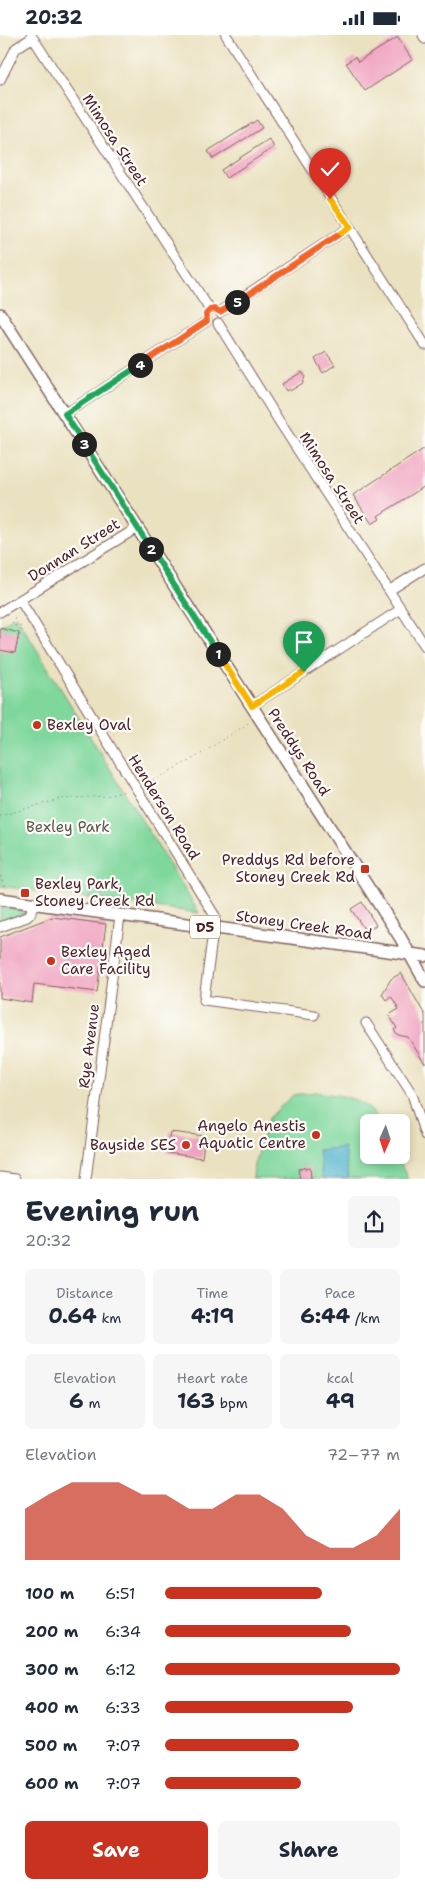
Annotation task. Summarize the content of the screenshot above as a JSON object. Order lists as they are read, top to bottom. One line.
{"streets":{"main road":["Preddys Road","Stoney Creek Road","D5"],"street":["Mimosa Street","Donnan Street","Henderson Road","Rye Avenue"]},"crossings":[["Donnan Street","Preddys Road"],["Donnan Street","Henderson Road"],["Preddys Road","Stoney Creek Road"],["Henderson Road","Stoney Creek Road"],["Stoney Creek Road","Rye Avenue"]],"parks":["Bexley Park"],"places":{"other":["Bexley Oval","Bexley Aged Care Facility","Angelo Anestis Aquatic Centre","Bayside SES"],"transit":["Preddys Rd before Stoney Creek Rd","Bexley Park, Stoney Creek Rd"]},"north":"bottom","page":{"status":"20:32","pins":["5","4","3","2","1"],"heading":["Evening run","20:32"],"stats":[["Distance","0.64 km"],["Time","4:19"],["Pace","6:44 /km"],["Elevation","6 m"],["Heart rate","163 bpm"],["kcal","49"]],"chart":["Elevation","72–77 m"],"list":[{"name":"100 m","note":"6:51"},{"name":"200 m","note":"6:34"},{"name":"300 m","note":"6:12"},{"name":"400 m","note":"6:33"},{"name":"500 m","note":"7:07"},{"name":"600 m","note":"7:07"}],"buttons":["Save","Share"]}}
